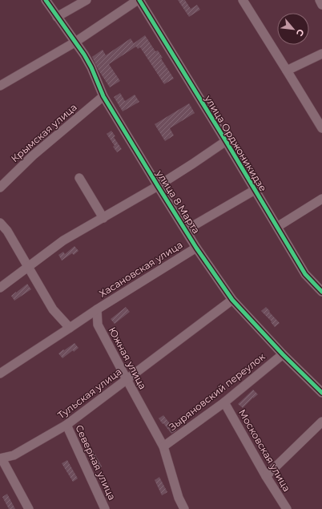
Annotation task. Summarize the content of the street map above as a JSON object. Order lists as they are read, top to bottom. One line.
{"streets":{"street":["Крымская улица","улица Орджоникидзе","улица 8 Марта","Хасановская улица","Южная улица","Зыряновский переулок","Тульская улица","Московская улица","Северная улица"]},"crossings":[["Крымская улица","улица 8 Марта"],["улица Орджоникидзе","улица 8 Марта"],["улица 8 Марта","Хасановская улица"],["улица 8 Марта","Зыряновский переулок"],["улица 8 Марта","Тульская улица"],["Хасановская улица","Южная улица"],["Южная улица","Зыряновский переулок"],["Южная улица","Тульская улица"],["Зыряновский переулок","Московская улица"],["Тульская улица","Северная улица"]],"north":"bottom right"}
